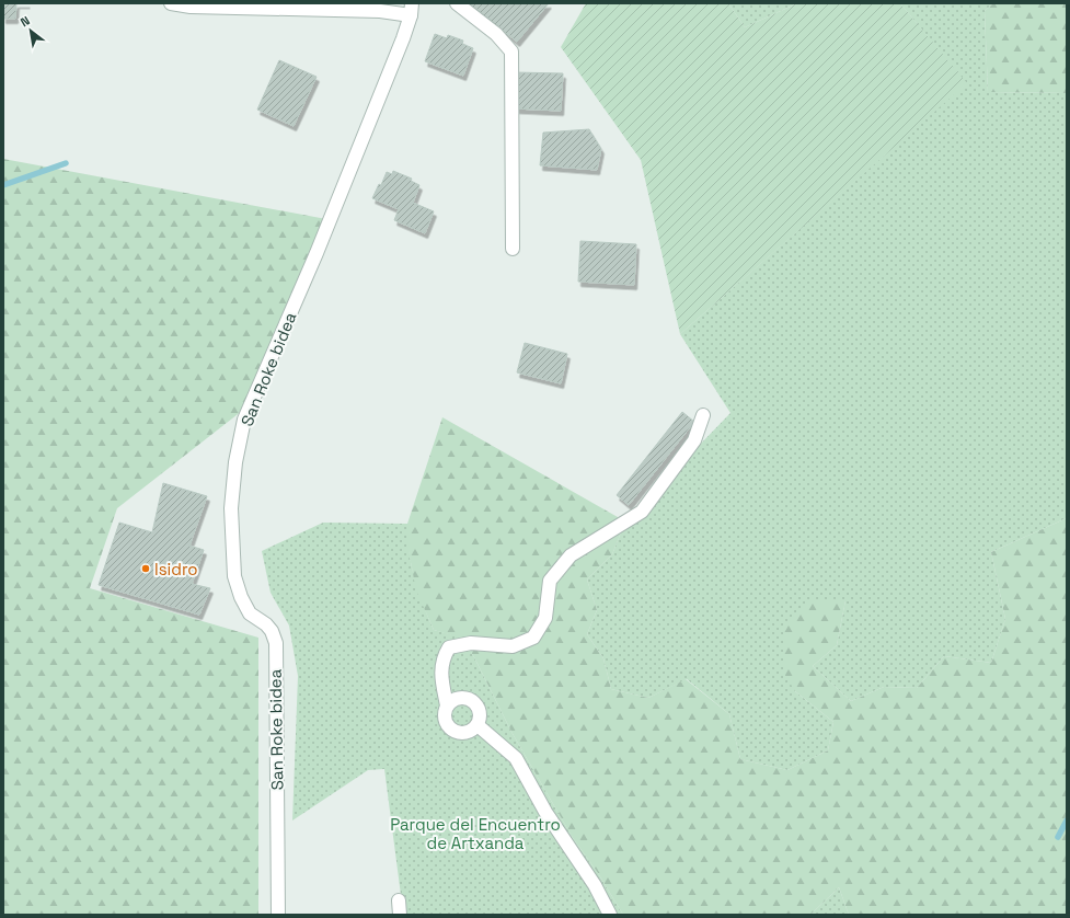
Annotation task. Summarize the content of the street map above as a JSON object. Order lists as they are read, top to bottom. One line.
{"streets":{"street":["San Roke bidea"]},"parks":["Parque del Encuentro de Artxanda"],"places":["Isidro"],"north":"top left"}
